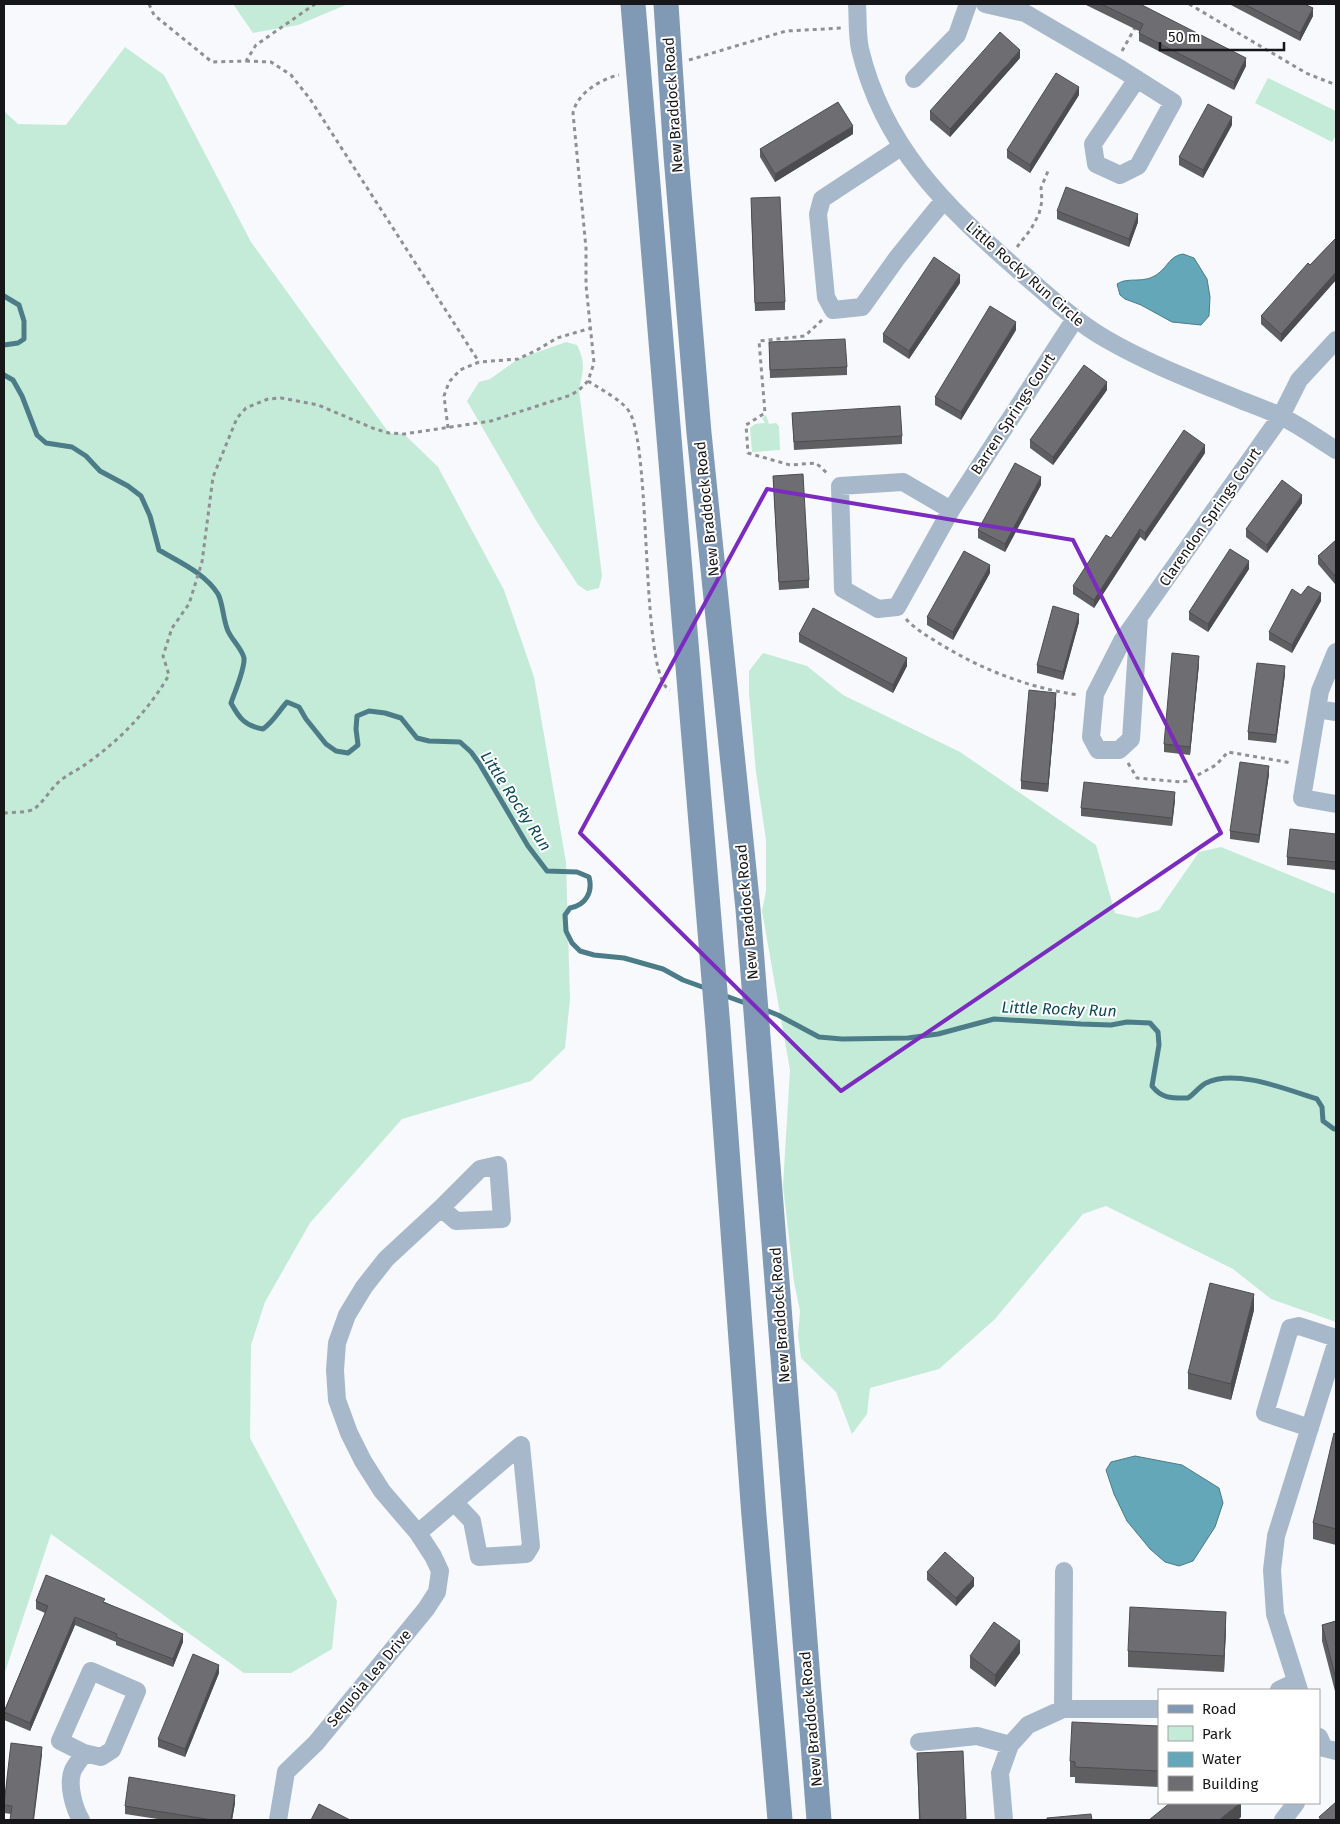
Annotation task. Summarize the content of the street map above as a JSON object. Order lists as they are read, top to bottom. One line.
{"streets":{"main road":["New Braddock Road"],"street":["Little Rocky Run Circle","Barren Springs Court","Clarendon Springs Court","Sequoia Lea Drive"]},"crossings":[["Little Rocky Run Circle","Barren Springs Court"],["Little Rocky Run Circle","Clarendon Springs Court"]],"water":["Little Rocky Run"],"legend":["Road","Park","Water","Building"],"scale_bar":"50 m"}
